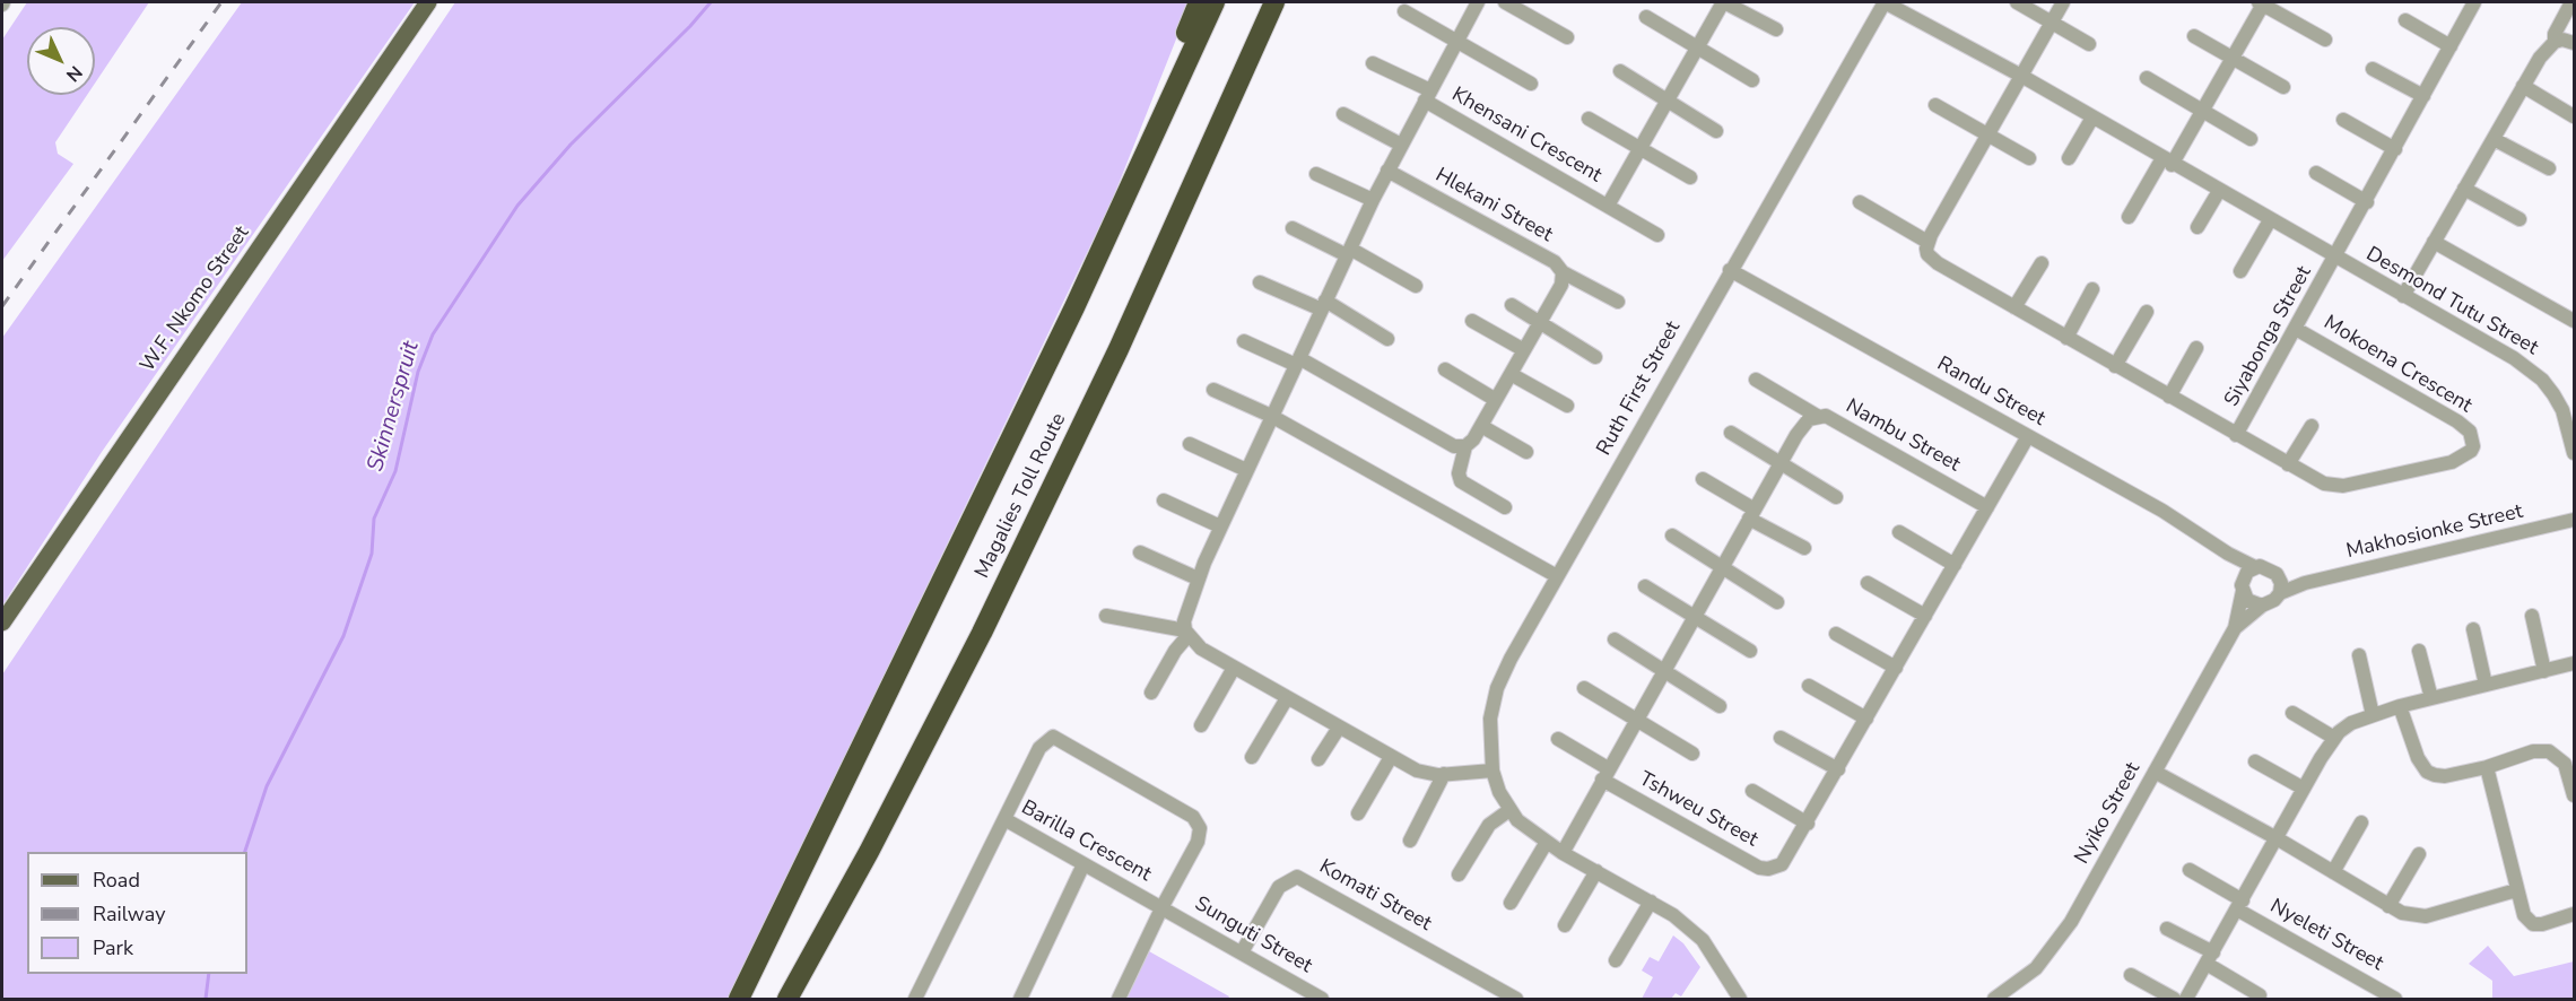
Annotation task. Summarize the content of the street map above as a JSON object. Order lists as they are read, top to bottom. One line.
{"streets":{"highway":["Magalies Toll Route"],"main road":["W.F. Nkomo Street"],"street":["Khensani Crescent","Hlekani Street","Desmond Tutu Street","Siyabonga Street","Mokoena Crescent","Ruth First Street","Randu Street","Nambu Street","Makhosionke Street","Tshweu Street","Nyiko Street","Barilla Crescent","Komati Street","Sunguti Street","Nyeleti Street"]},"crossings":[["Desmond Tutu Street","Siyabonga Street"],["Desmond Tutu Street","Ruth First Street"],["Siyabonga Street","Mokoena Crescent"],["Ruth First Street","Randu Street"],["Ruth First Street","Nambu Street"],["Randu Street","Makhosionke Street"],["Randu Street","Nyiko Street"],["Nambu Street","Tshweu Street"],["Makhosionke Street","Nyiko Street"],["Barilla Crescent","Sunguti Street"],["Komati Street","Sunguti Street"]],"water":["Skinnerspruit"],"legend":["Road","Railway","Park"],"north":"bottom right"}
